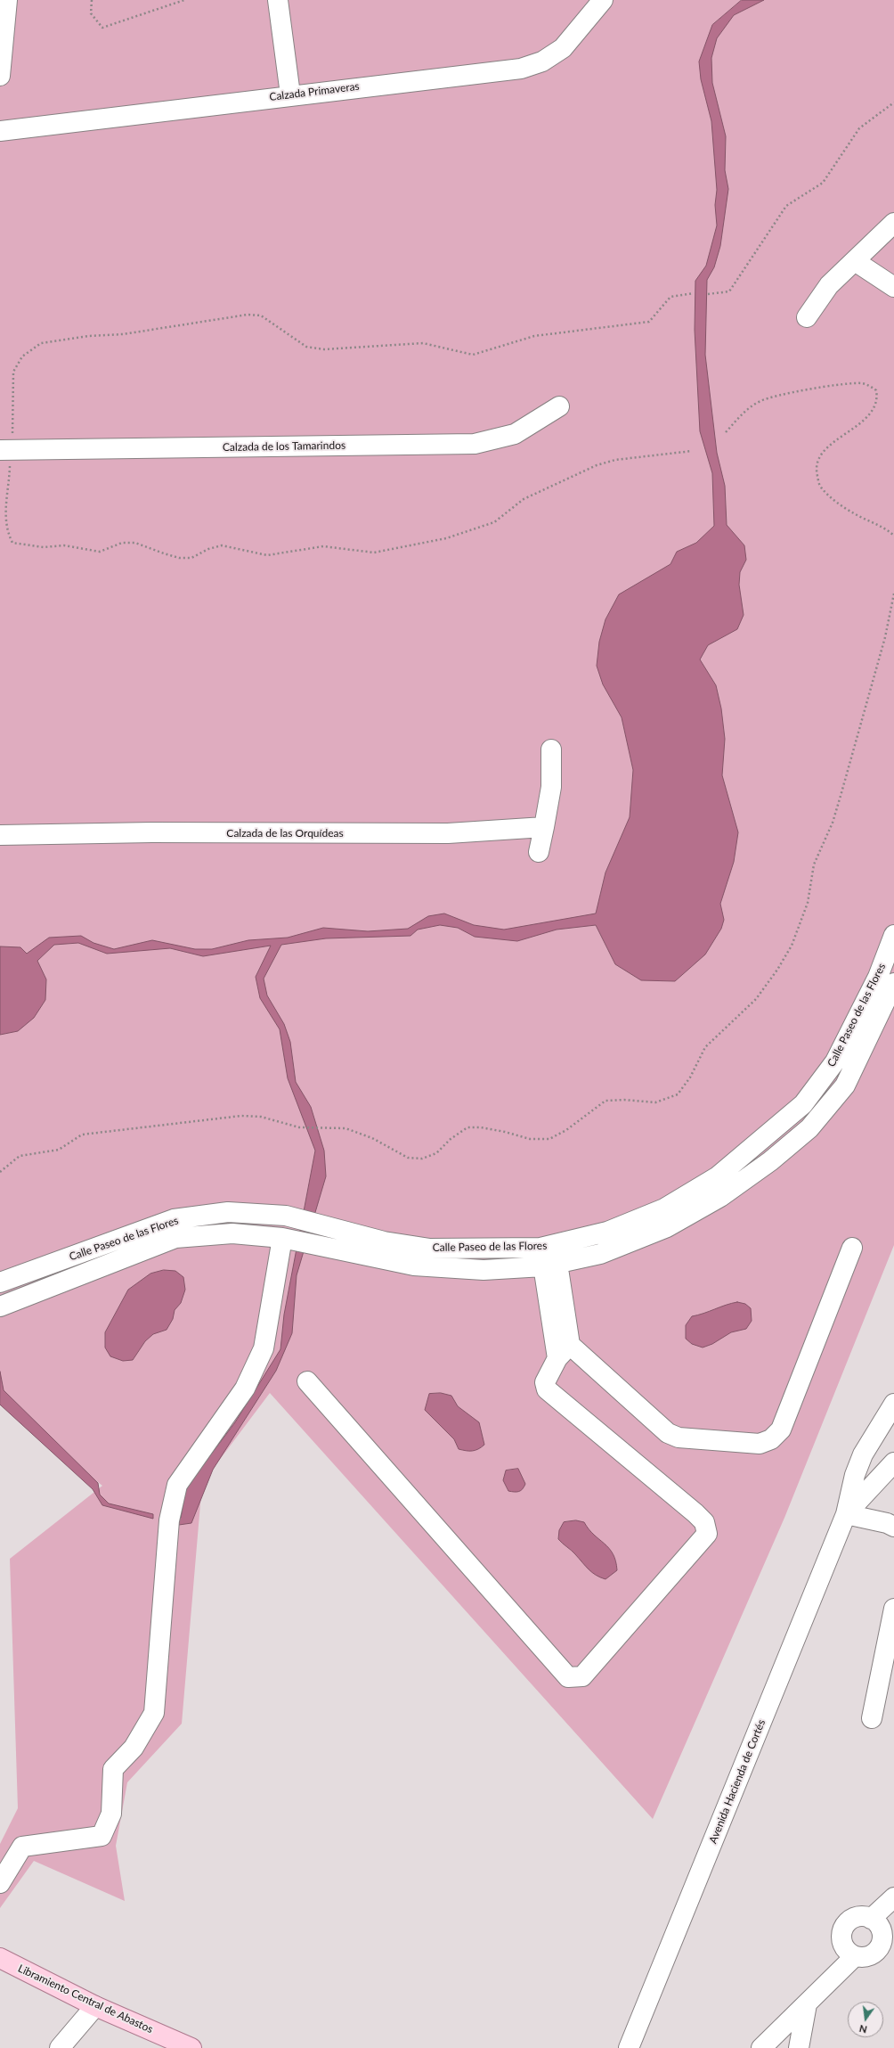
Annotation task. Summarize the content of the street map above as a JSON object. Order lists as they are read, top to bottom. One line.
{"streets":{"main road":["Libramiento Central de Abastos"],"street":["Calzada Primaveras","Calzada de los Tamarindos","Calzada de las Orquídeas","Calle Paseo de las Flores","Avenida Hacienda de Cortés"]},"north":"bottom"}
